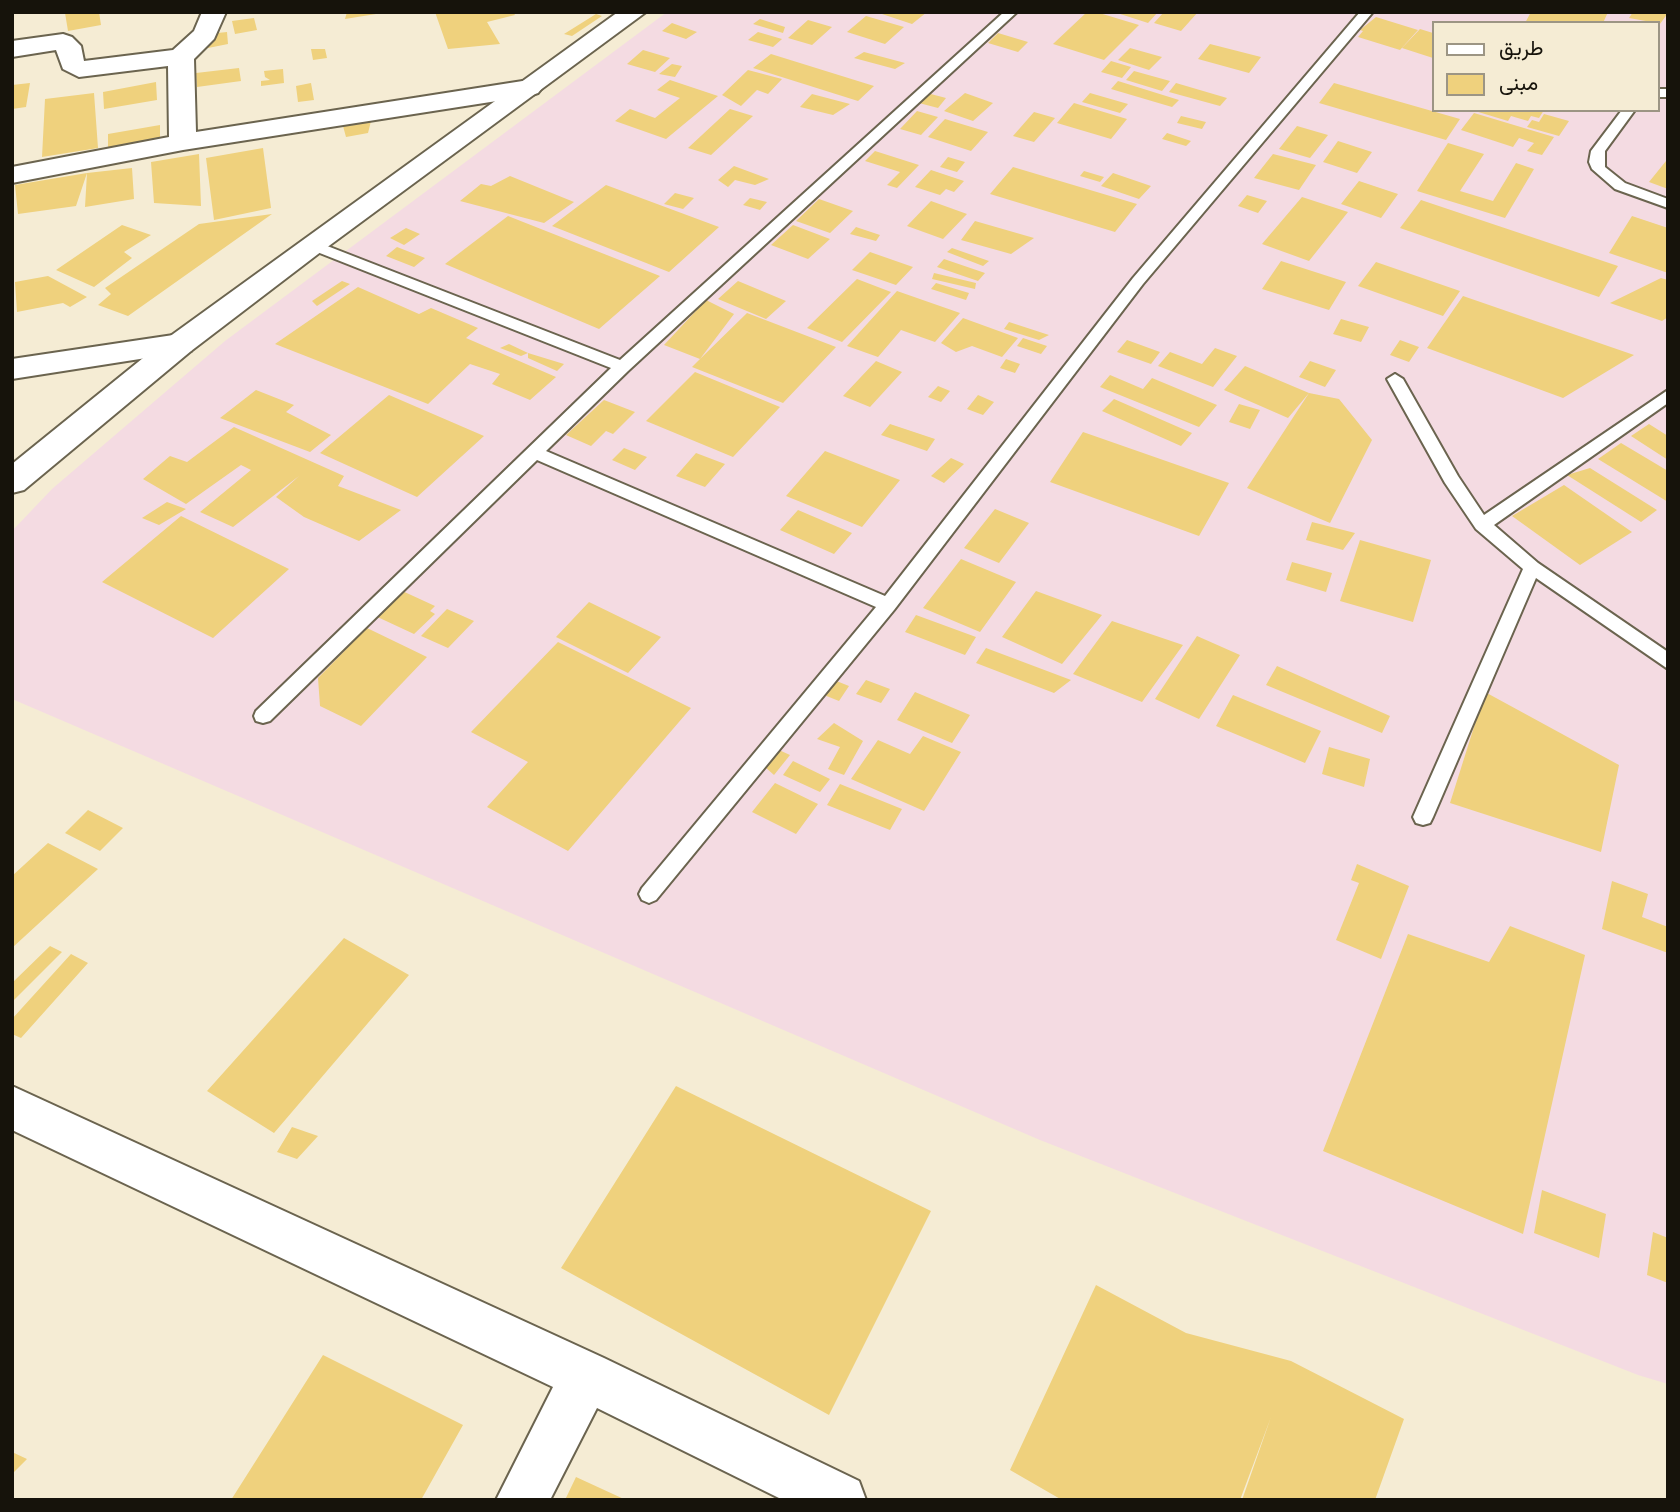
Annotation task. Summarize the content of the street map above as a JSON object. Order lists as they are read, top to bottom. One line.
{"legend":["طريق","مبنى"]}
